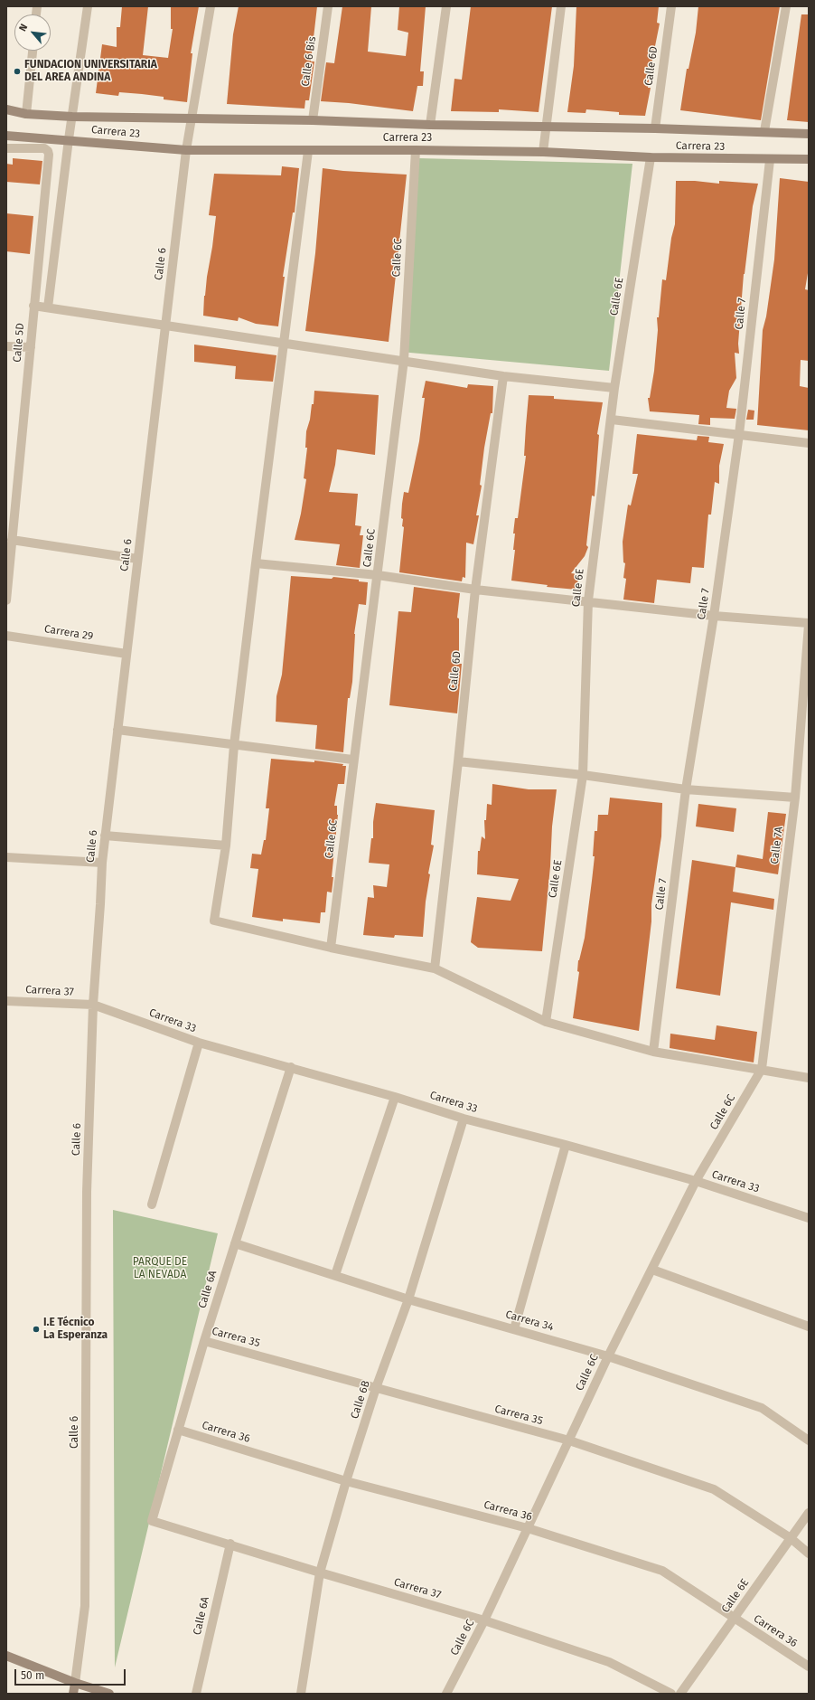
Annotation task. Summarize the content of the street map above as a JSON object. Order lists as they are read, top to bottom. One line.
{"streets":{"main road":["Carrera 23","Calle 6"],"street":["Calle 6 Bis","Calle 6D","Calle 6C","Calle 6E","Calle 7","Calle 5D","Carrera 29","Calle 7A","Carrera 37","Carrera 33","Calle 6A","Carrera 34","Carrera 35","Calle 6B","Carrera 36"]},"crossings":[["Calle 6 Bis","Carrera 23"],["Calle 6D","Carrera 23"],["Carrera 23","Calle 6C"],["Carrera 23","Calle 6"],["Carrera 23","Calle 6E"],["Carrera 23","Calle 7"],["Calle 6C","Calle 7A"],["Calle 6C","Carrera 37"],["Calle 6C","Carrera 33"],["Calle 6C","Carrera 34"],["Calle 6C","Carrera 35"],["Calle 6C","Carrera 36"],["Calle 6","Carrera 29"],["Calle 6","Carrera 37"],["Calle 6","Carrera 33"],["Calle 6E","Carrera 35"],["Calle 6E","Carrera 36"],["Carrera 37","Carrera 33"],["Carrera 37","Calle 6A"],["Carrera 37","Calle 6B"],["Carrera 33","Calle 6A"],["Carrera 33","Calle 6B"],["Calle 6A","Carrera 34"],["Calle 6A","Carrera 35"],["Calle 6A","Carrera 36"],["Carrera 34","Calle 6B"],["Carrera 35","Calle 6B"],["Calle 6B","Carrera 36"]],"parks":["PARQUE DE LA NEVADA"],"places":["FUNDACION UNIVERSITARIA DEL AREA ANDINA","I.E Técnico La Esperanza"],"scale_bar":"50 m","north":"top left"}
